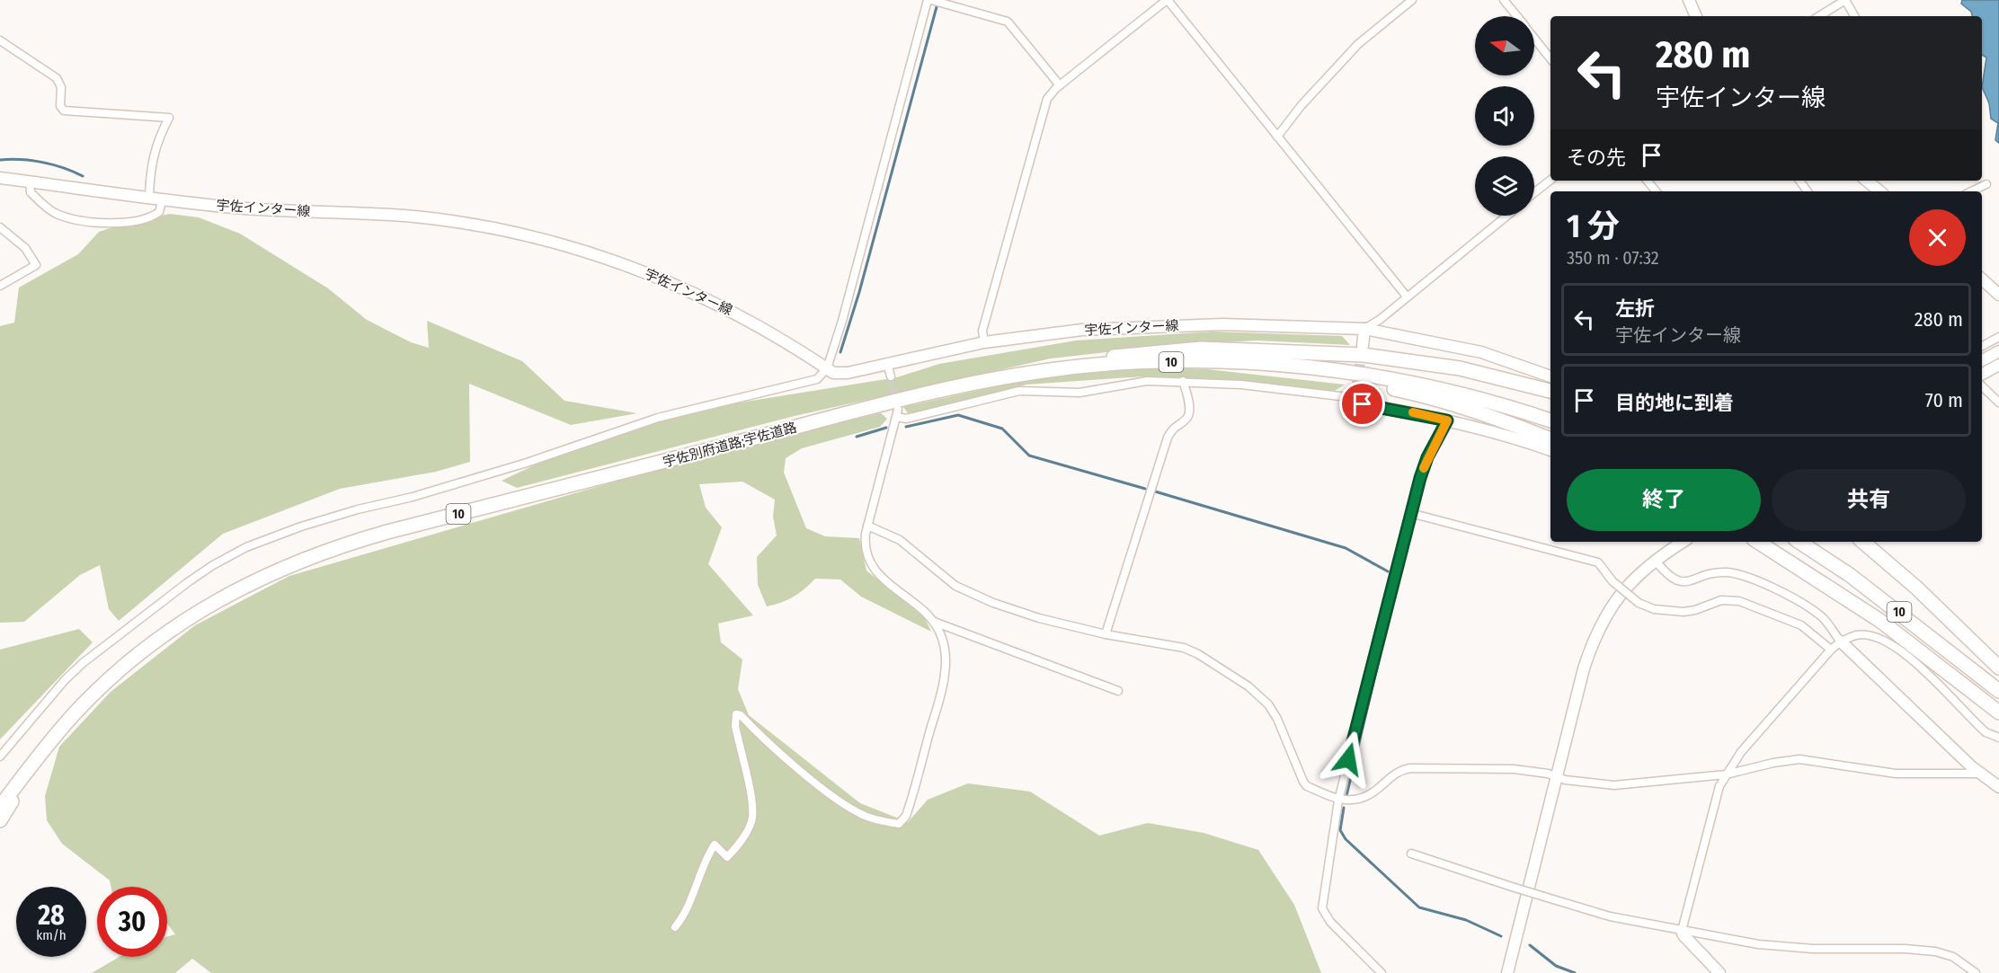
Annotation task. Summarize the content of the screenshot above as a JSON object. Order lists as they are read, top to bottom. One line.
{"streets":{"highway":["10","宇佐別府道路;宇佐道路"],"main road":["宇佐インター線"]},"north":"left","page":{"turn":["280 m","宇佐インター線"],"then":"その先","heading":["1 分","350 m · 07:32"],"list":[{"name":"左折","note":"宇佐インター線","value":"280 m"},{"name":"目的地に到着","value":"70 m"}],"buttons":["終了","共有"],"speed":"28 km/h","limit":"30"}}
